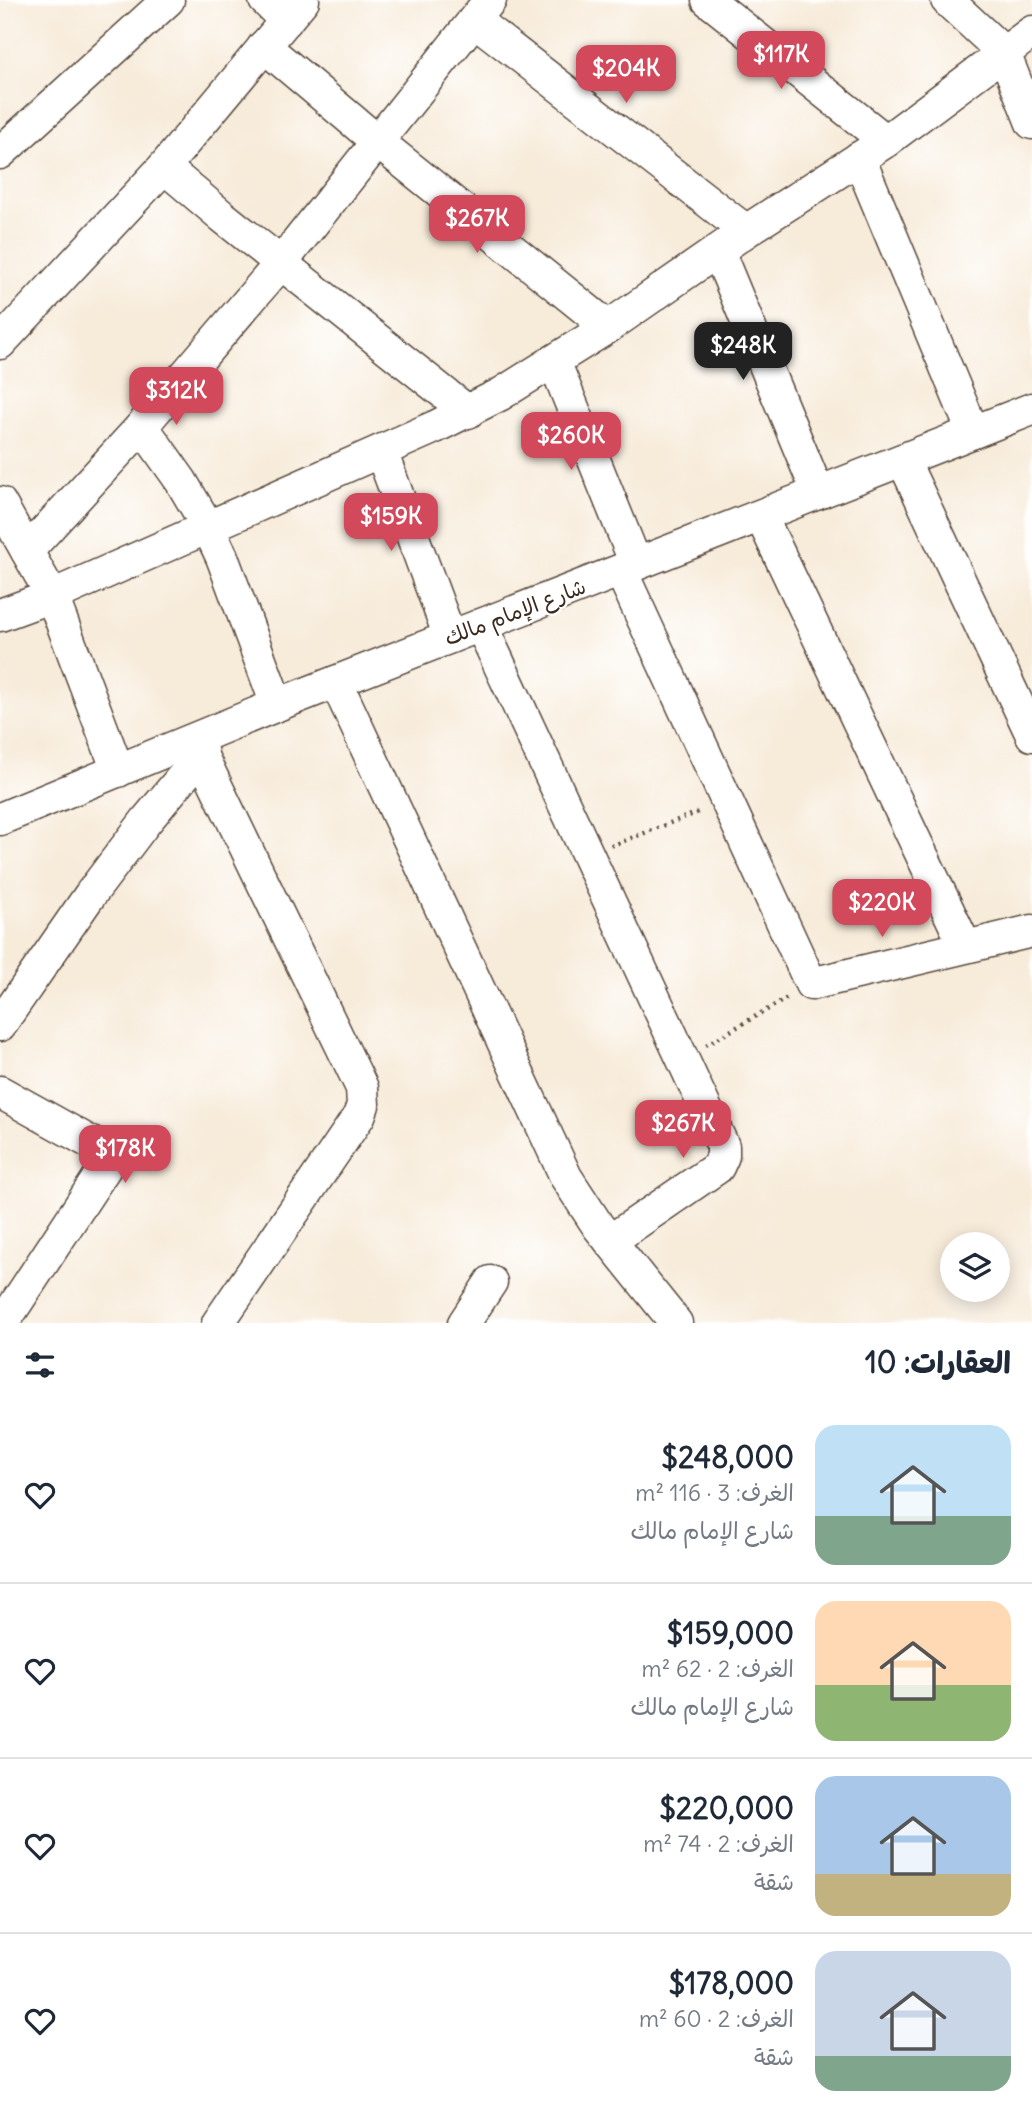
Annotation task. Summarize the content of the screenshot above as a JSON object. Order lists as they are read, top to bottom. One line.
{"streets":{"street":["شارع الإمام مالك"]},"page":{"price":["$117K","$204K","$267K","$248K","$312K","$260K","$159K","$220K","$267K","$178K"],"heading":"العقارات: 10","list":[{"name":"$248,000","note":"الغرف: 3 · 116 m² · شارع الإمام مالك"},{"name":"$159,000","note":"الغرف: 2 · 62 m² · شارع الإمام مالك"},{"name":"$220,000","note":"الغرف: 2 · 74 m² · شقة"},{"name":"$178,000","note":"الغرف: 2 · 60 m² · شقة"}]}}
